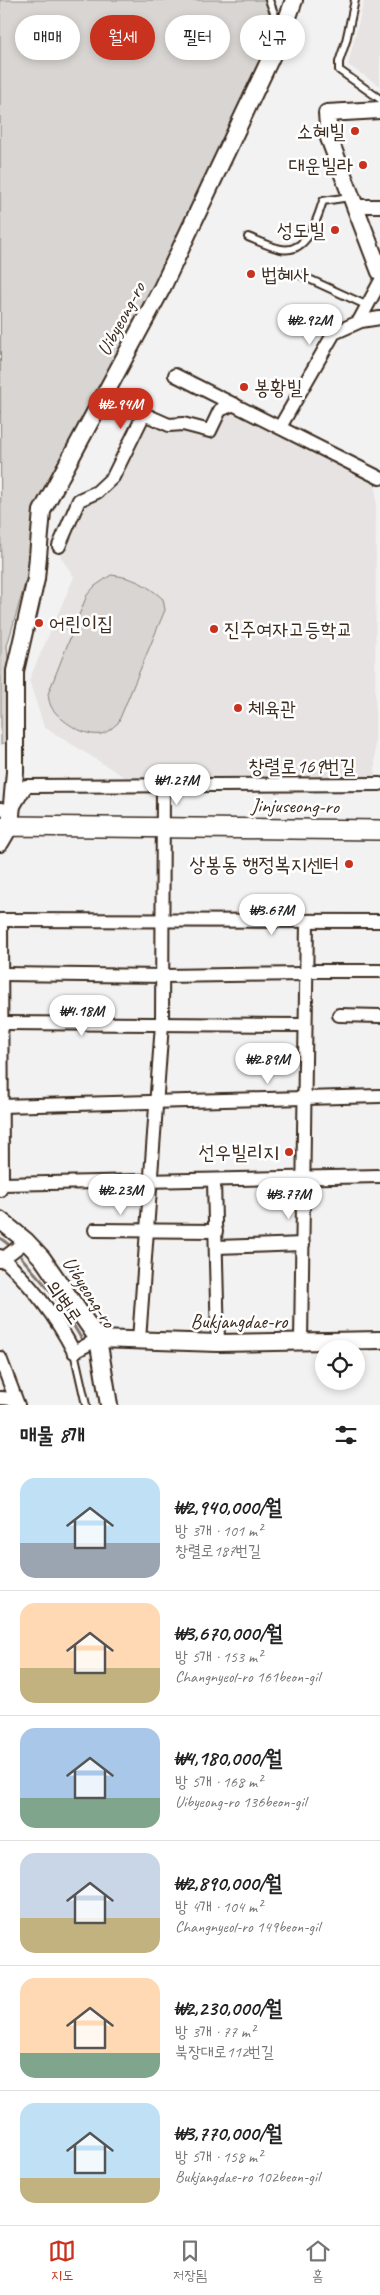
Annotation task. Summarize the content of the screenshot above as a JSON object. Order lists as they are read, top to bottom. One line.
{"streets":{"main road":["Jinjuseong-ro"],"street":["Uibyeong-ro","창렬로169번길","의병로","Bukjangdae-ro"]},"crossings":[["Uibyeong-ro","창렬로169번길"],["Uibyeong-ro","Jinjuseong-ro"],["Uibyeong-ro","의병로"],["Uibyeong-ro","Bukjangdae-ro"],["창렬로169번길","Jinjuseong-ro"],["의병로","Bukjangdae-ro"]],"places":["소혜빌","대운빌라","성도빌","법혜사","봉황빌","어린이집","진주여자고등학교","체육관","상봉동 행정복지센터","선우빌리지"],"page":{"chip":["매매","월세","필터","신규"],"price":["₩2.92M","₩2.94M","₩1.27M","₩3.67M","₩4.18M","₩2.89M","₩2.23M","₩3.77M"],"heading":"매물 8개","list":[{"name":"₩2,940,000/월","note":"방 3개 · 101 m² · 창렬로187번길"},{"name":"₩3,670,000/월","note":"방 5개 · 153 m² · Changnyeol-ro 161beon-gil"},{"name":"₩4,180,000/월","note":"방 5개 · 168 m² · Uibyeong-ro 136beon-gil"},{"name":"₩2,890,000/월","note":"방 4개 · 104 m² · Changnyeol-ro 149beon-gil"},{"name":"₩2,230,000/월","note":"방 3개 · 77 m² · 북장대로112번길"},{"name":"₩3,770,000/월","note":"방 5개 · 158 m² · Bukjangdae-ro 102beon-gil"}],"tabs":["지도","저장됨","홈"]}}
